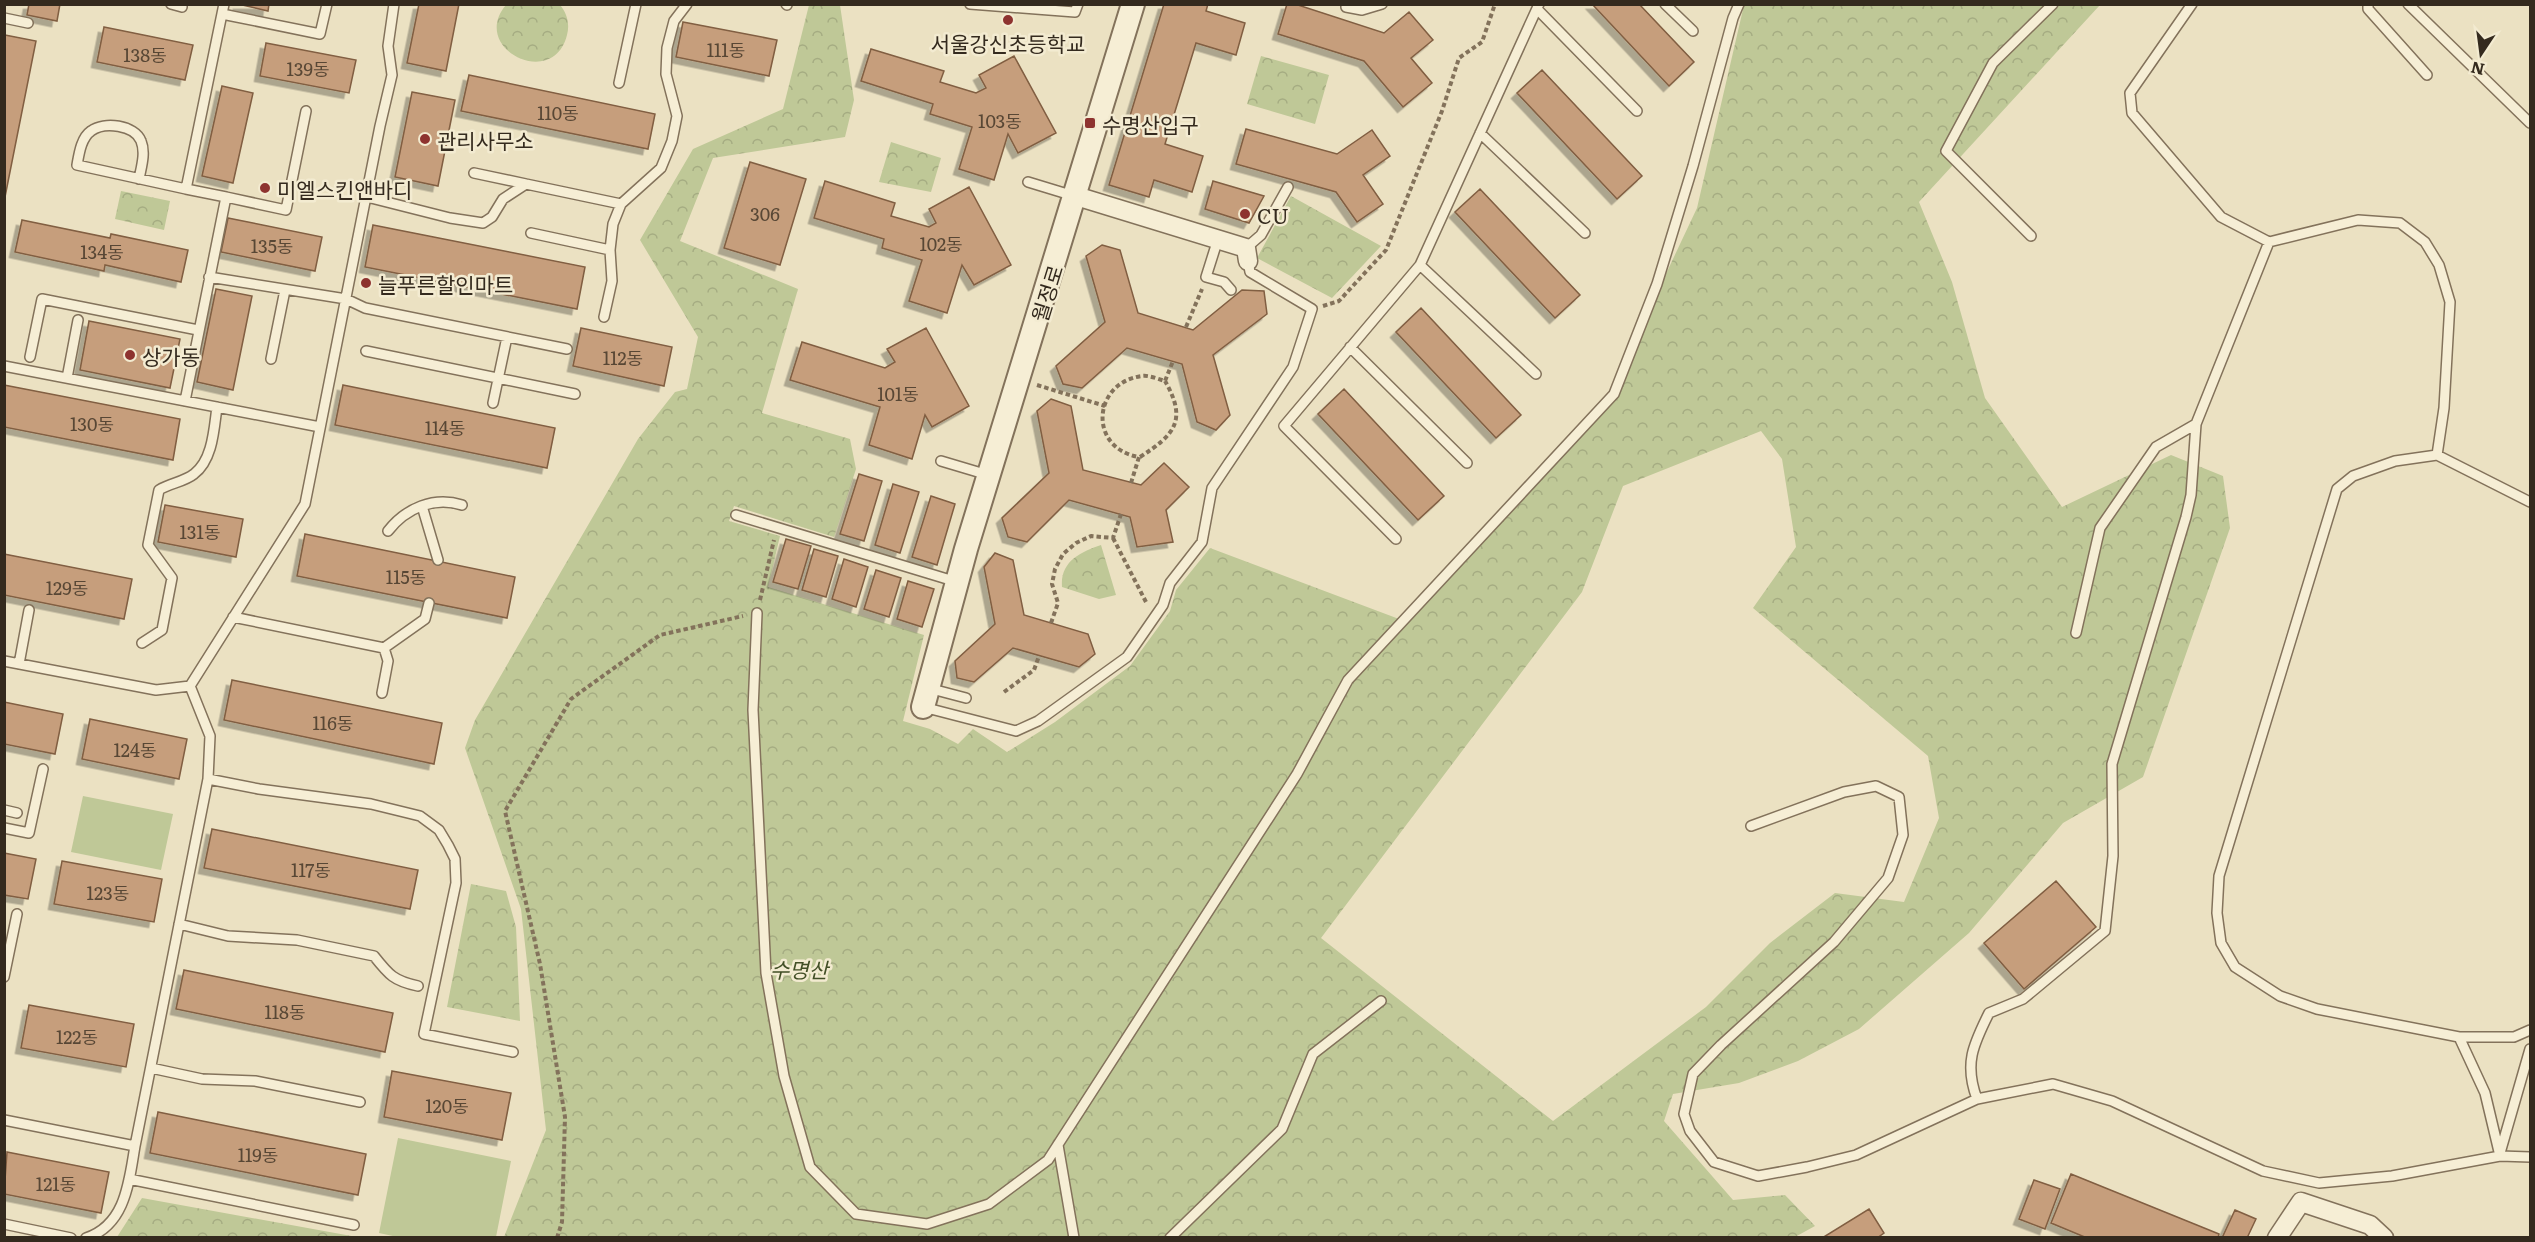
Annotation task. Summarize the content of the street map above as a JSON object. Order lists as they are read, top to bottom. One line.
{"streets":{"street":["월정로"]},"parks":["수명산"],"places":{"other":["서울강신초등학교","관리사무소","미엘스킨앤바디","CU","늘푸른할인마트","상가동"],"transit":["수명산입구"]},"house_numbers":["111동","138동","139동","110동","103동","306","102동","135동","134동","112동","101동","130동","114동","131동","115동","129동","116동","124동","117동","123동","118동","122동","120동","119동","121동"],"north":"bottom"}
